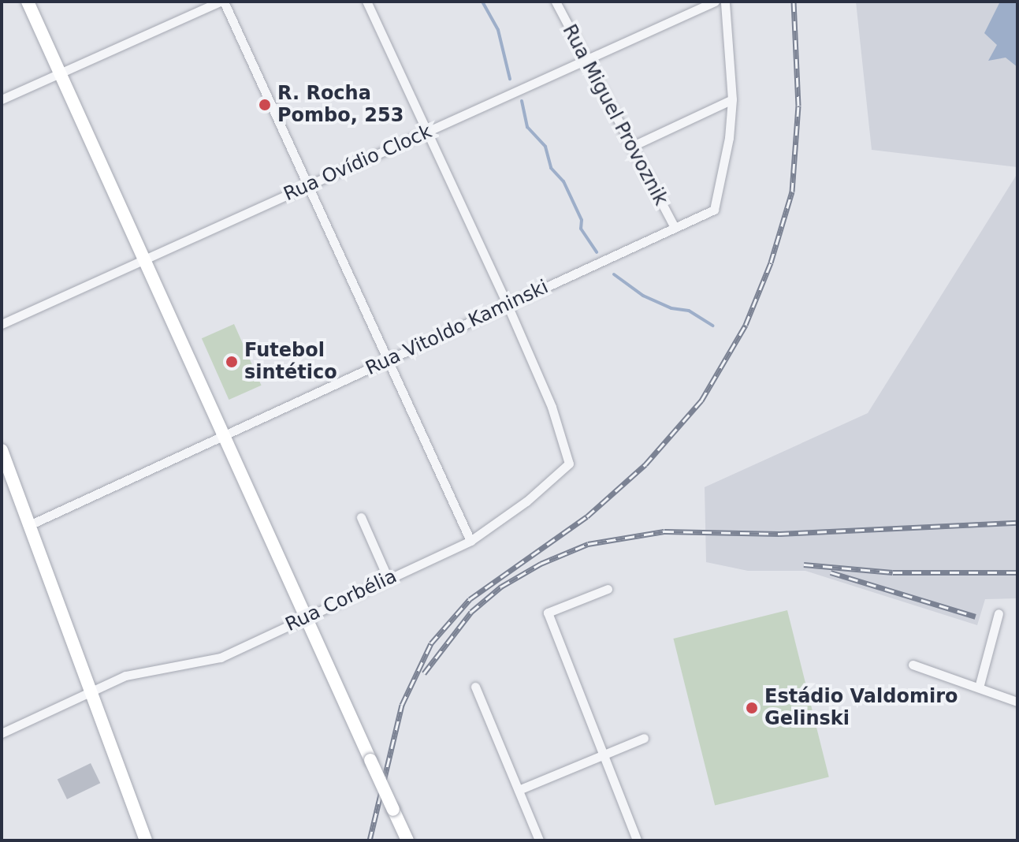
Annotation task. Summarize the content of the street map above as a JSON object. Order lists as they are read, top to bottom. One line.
{"streets":{"street":["Rua Miguel Provoznik","Rua Ovídio Clock","Rua Vitoldo Kaminski","Rua Corbélia"]},"crossings":[["Rua Miguel Provoznik","Rua Ovídio Clock"],["Rua Miguel Provoznik","Rua Vitoldo Kaminski"],["Rua Vitoldo Kaminski","Rua Corbélia"]],"places":["R. Rocha Pombo, 253","Futebol sintético","Estádio Valdomiro Gelinski"]}
